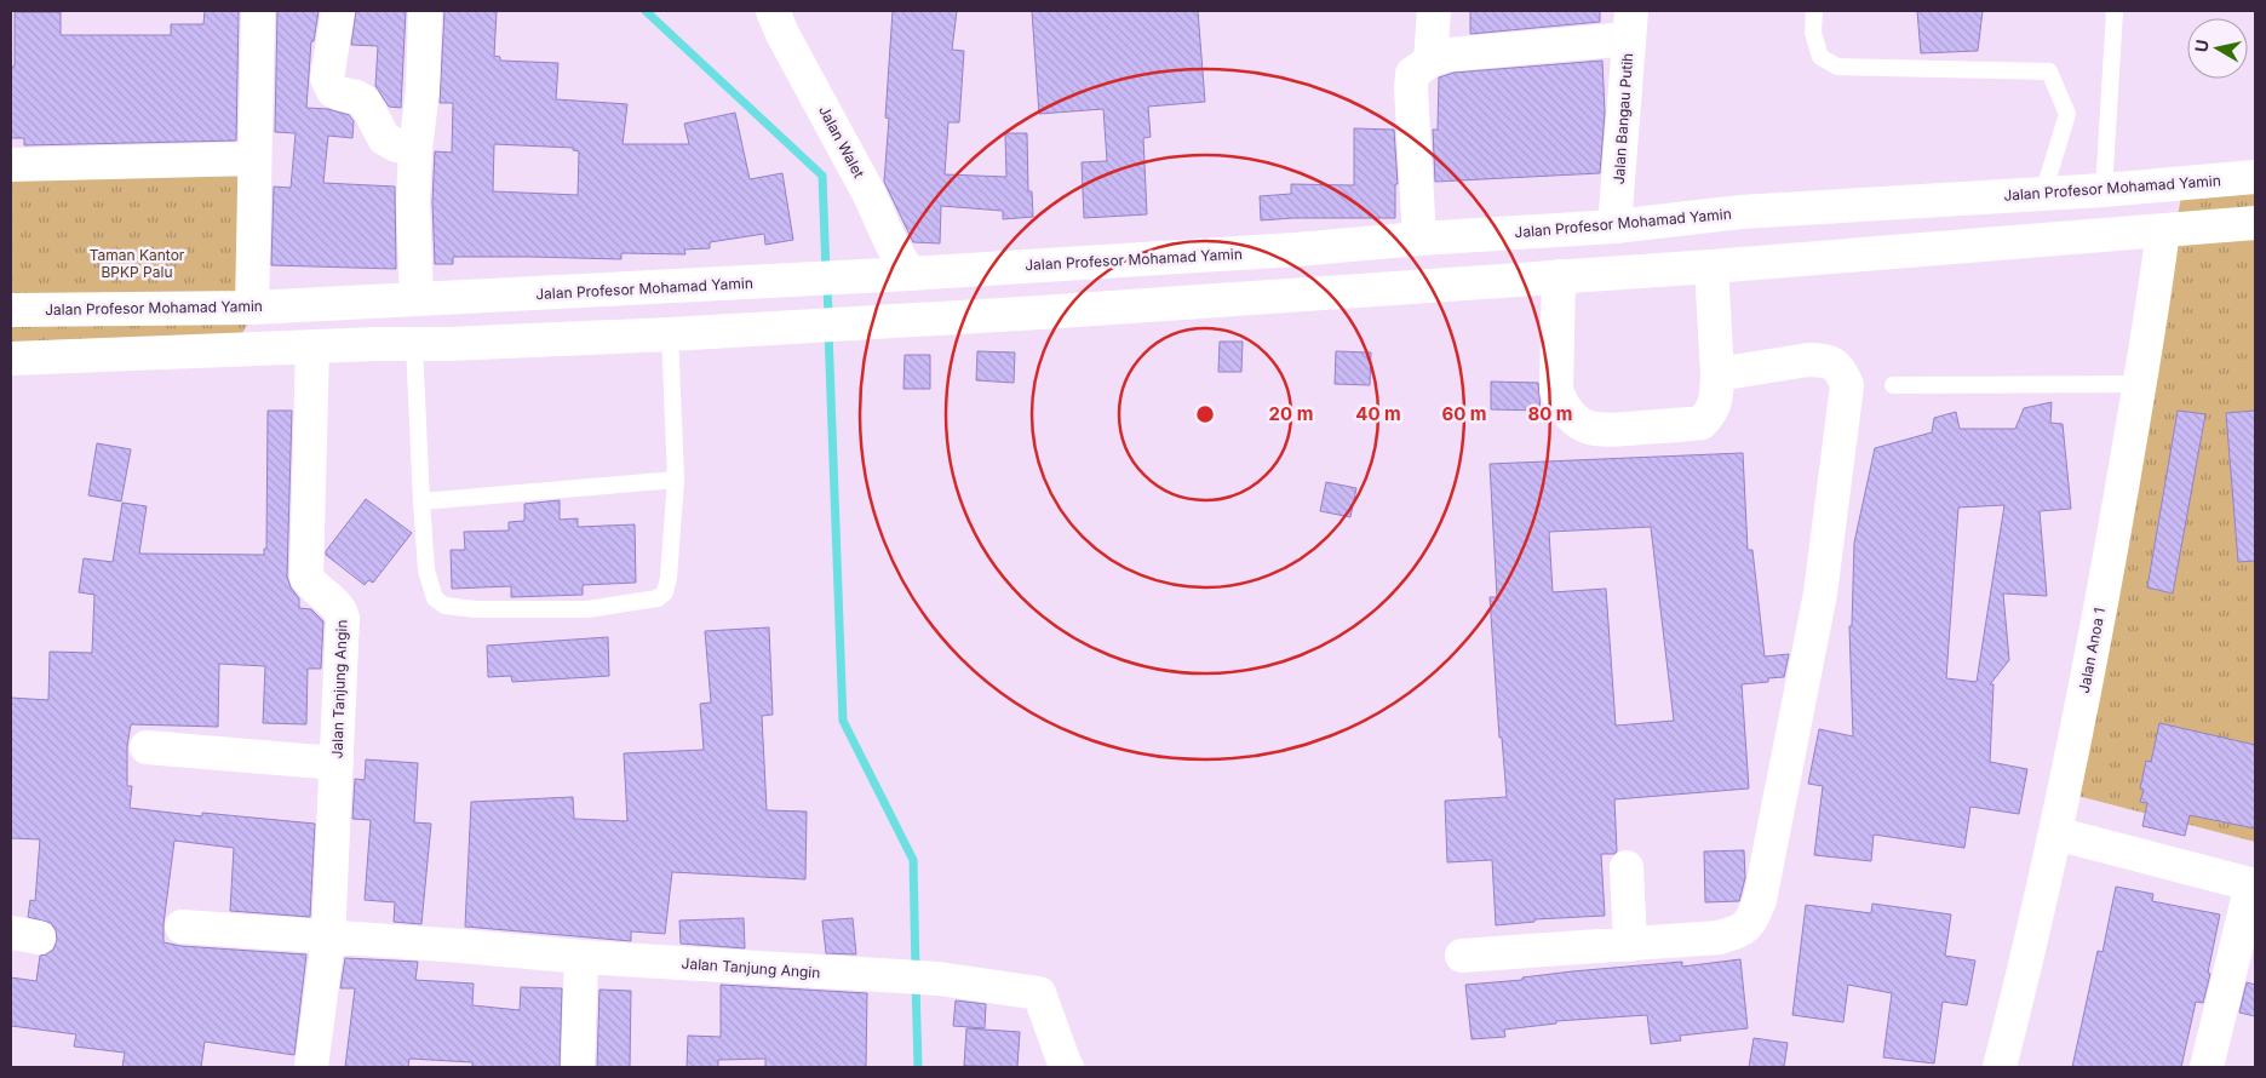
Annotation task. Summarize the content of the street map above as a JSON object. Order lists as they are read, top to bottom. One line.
{"streets":{"street":["Jalan Bangau Putih","Jalan Walet","Jalan Profesor Mohamad Yamin","Jalan Anoa 1","Jalan Tanjung Angin"]},"crossings":[["Jalan Bangau Putih","Jalan Profesor Mohamad Yamin"],["Jalan Walet","Jalan Profesor Mohamad Yamin"]],"parks":["Taman Kantor BPKP Palu"],"north":"left","rings":["20 m","40 m","60 m","80 m"]}
